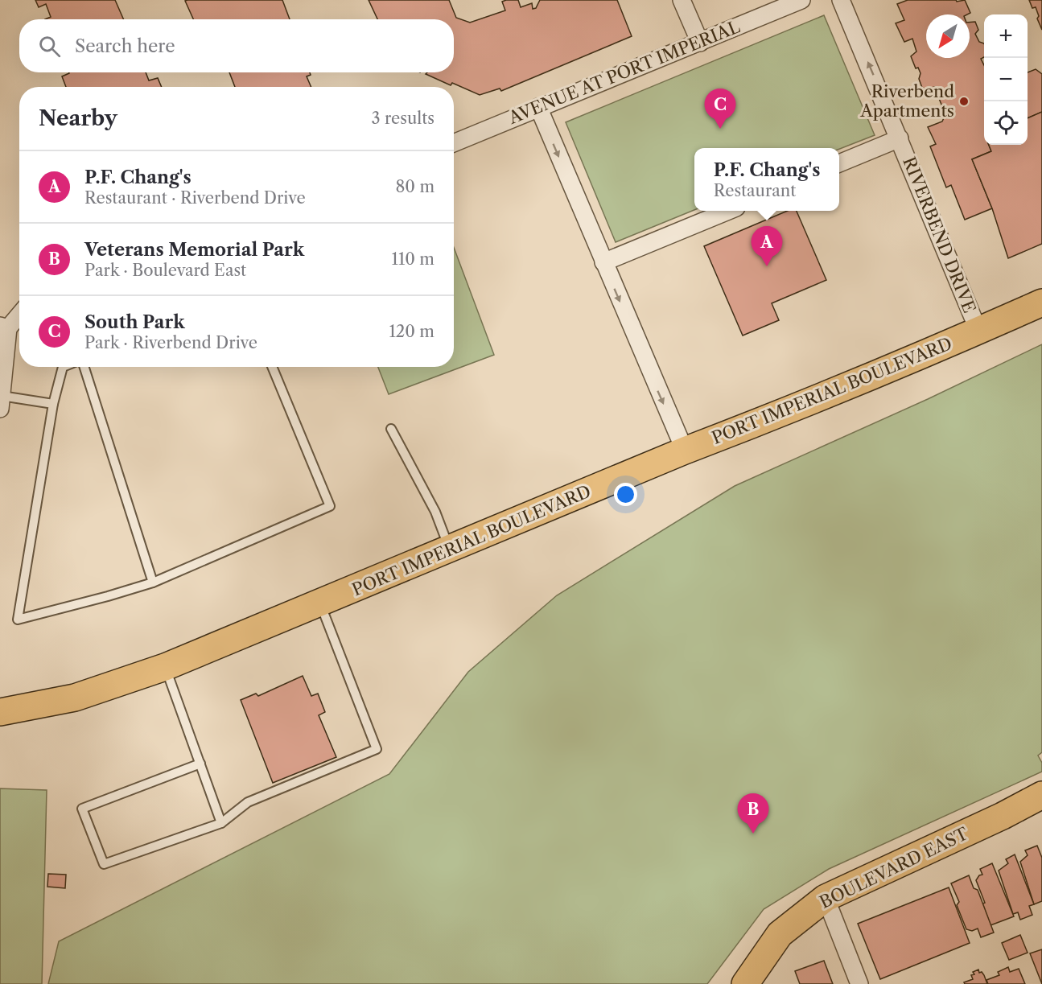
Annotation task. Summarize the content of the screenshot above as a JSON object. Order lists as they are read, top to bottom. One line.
{"streets":{"main road":["PORT IMPERIAL BOULEVARD","BOULEVARD EAST"],"street":["AVENUE AT PORT IMPERIAL","RIVERBEND DRIVE"]},"crossings":[["RIVERBEND DRIVE","PORT IMPERIAL BOULEVARD"]],"one_way":["RIVERBEND DRIVE"],"places":["Riverbend Apartments"],"north":"bottom left","page":{"map_buttons":["+","−"],"search":"Search here","heading":["Nearby","3 results"],"pins":["C","A","B"],"popup":["P.F. Chang's","Restaurant"],"list":[{"mark":"A","name":"P.F. Chang's","note":"Restaurant · Riverbend Drive","value":"80 m"},{"mark":"B","name":"Veterans Memorial Park","note":"Park · Boulevard East","value":"110 m"},{"mark":"C","name":"South Park","note":"Park · Riverbend Drive","value":"120 m"}]}}
